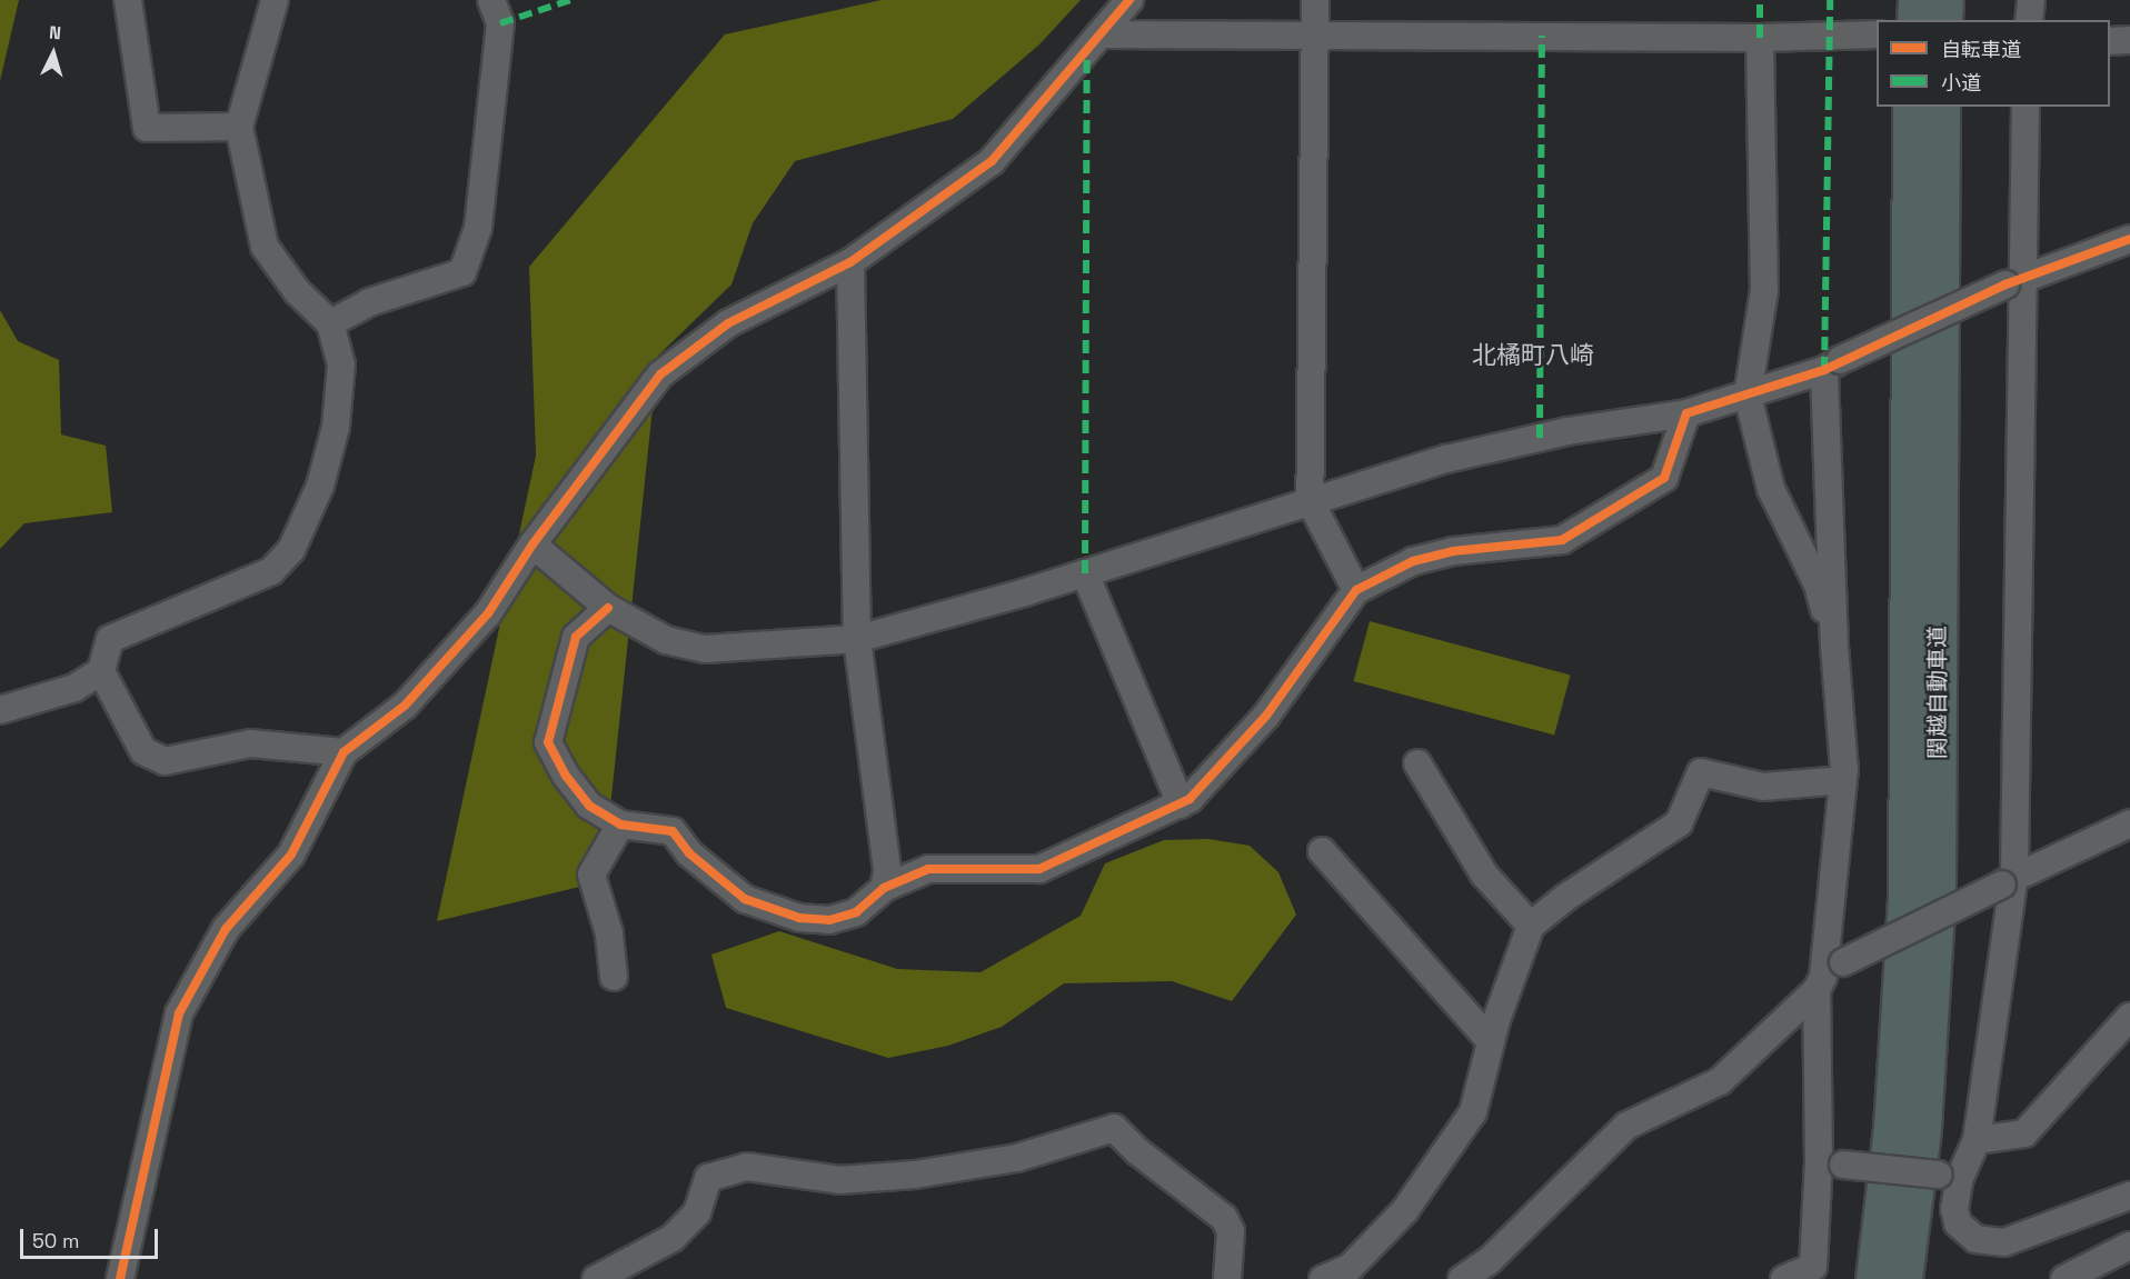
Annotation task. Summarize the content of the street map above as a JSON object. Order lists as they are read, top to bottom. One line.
{"streets":{"highway":["関越自動車道"]},"districts":["北橘町八崎"],"legend":["自転車道","小道"],"scale_bar":"50 m","north":"top"}
